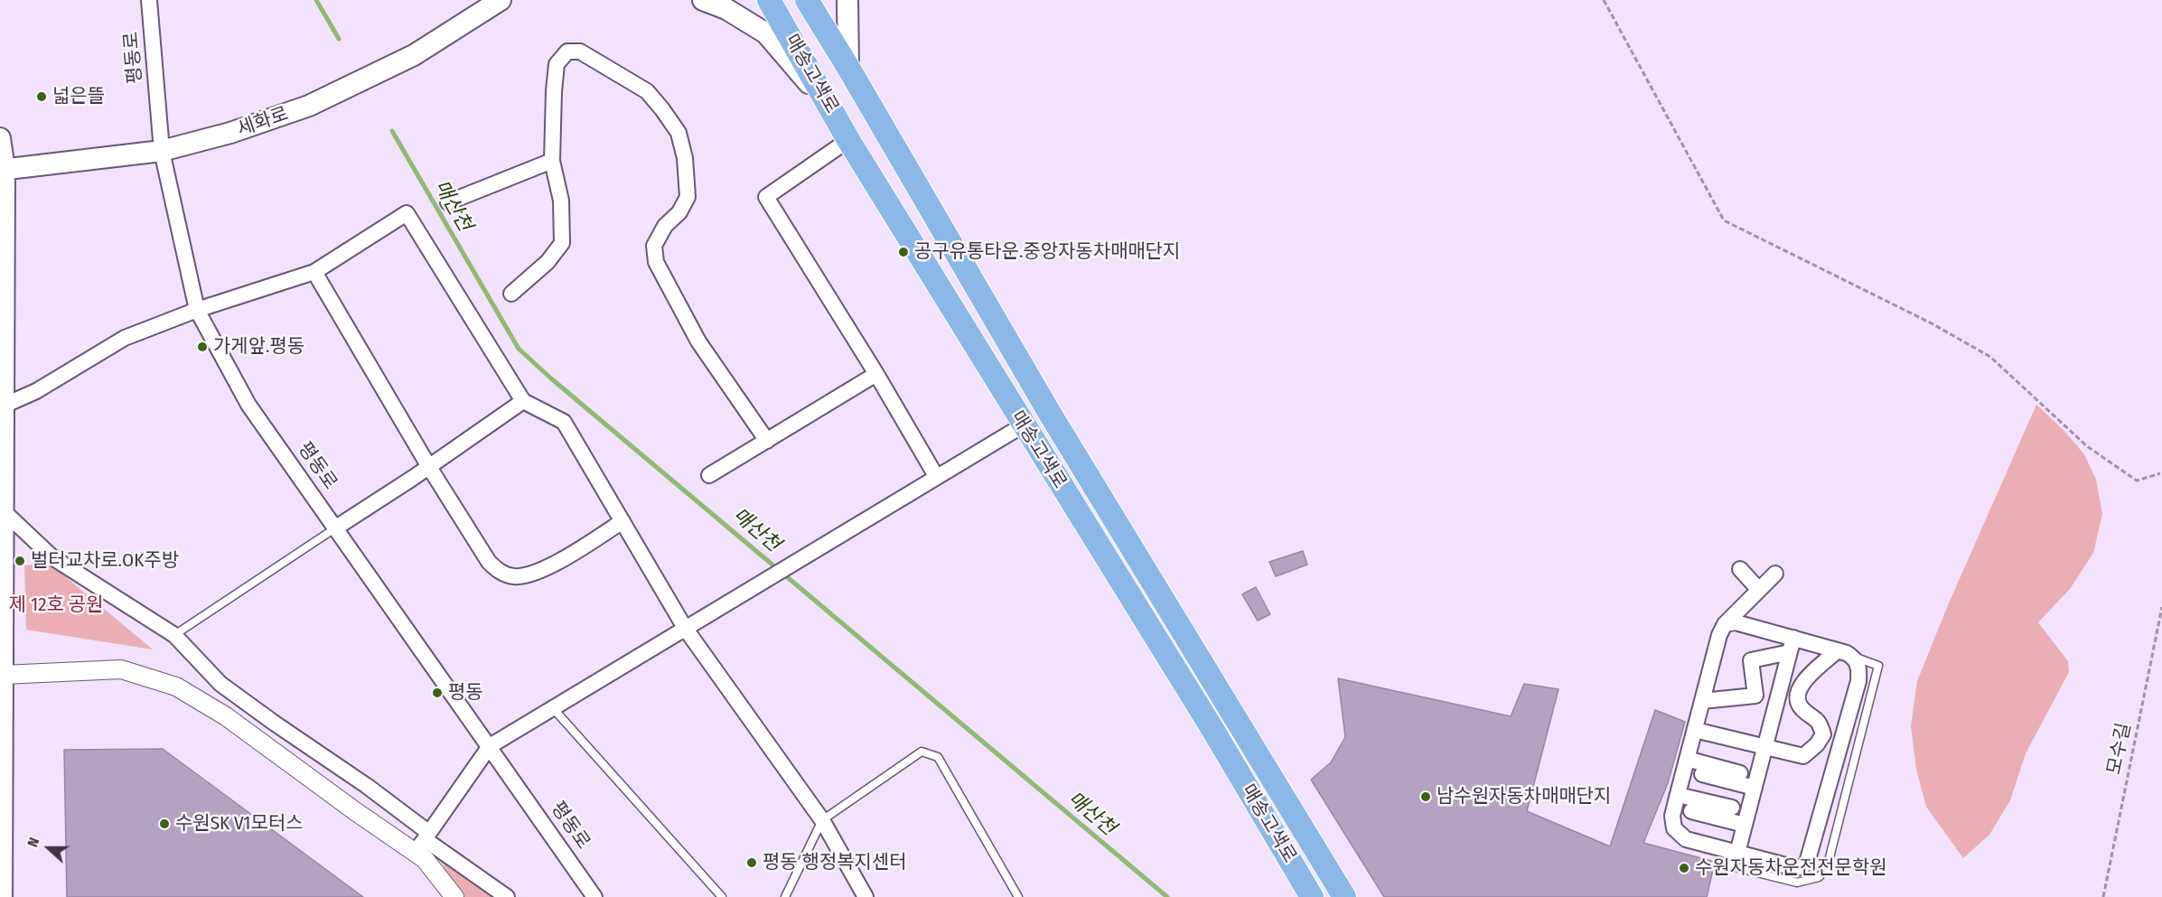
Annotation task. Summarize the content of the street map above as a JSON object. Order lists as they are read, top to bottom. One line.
{"streets":{"main road":["매송고색로","세화로"],"street":["평동로"],"path":["모수길"]},"crossings":[["평동로","세화로"]],"water":["매산천"],"parks":["제 12호 공원"],"places":["넓은뜰","공구유통타운.중앙자동차매매단지","가게앞.평동","벌터교차로.OK주방","평동","남수원자동차매매단지","수원SK V1모터스","평동 행정복지센터","수원자동차운전전문학원"],"north":"left"}
